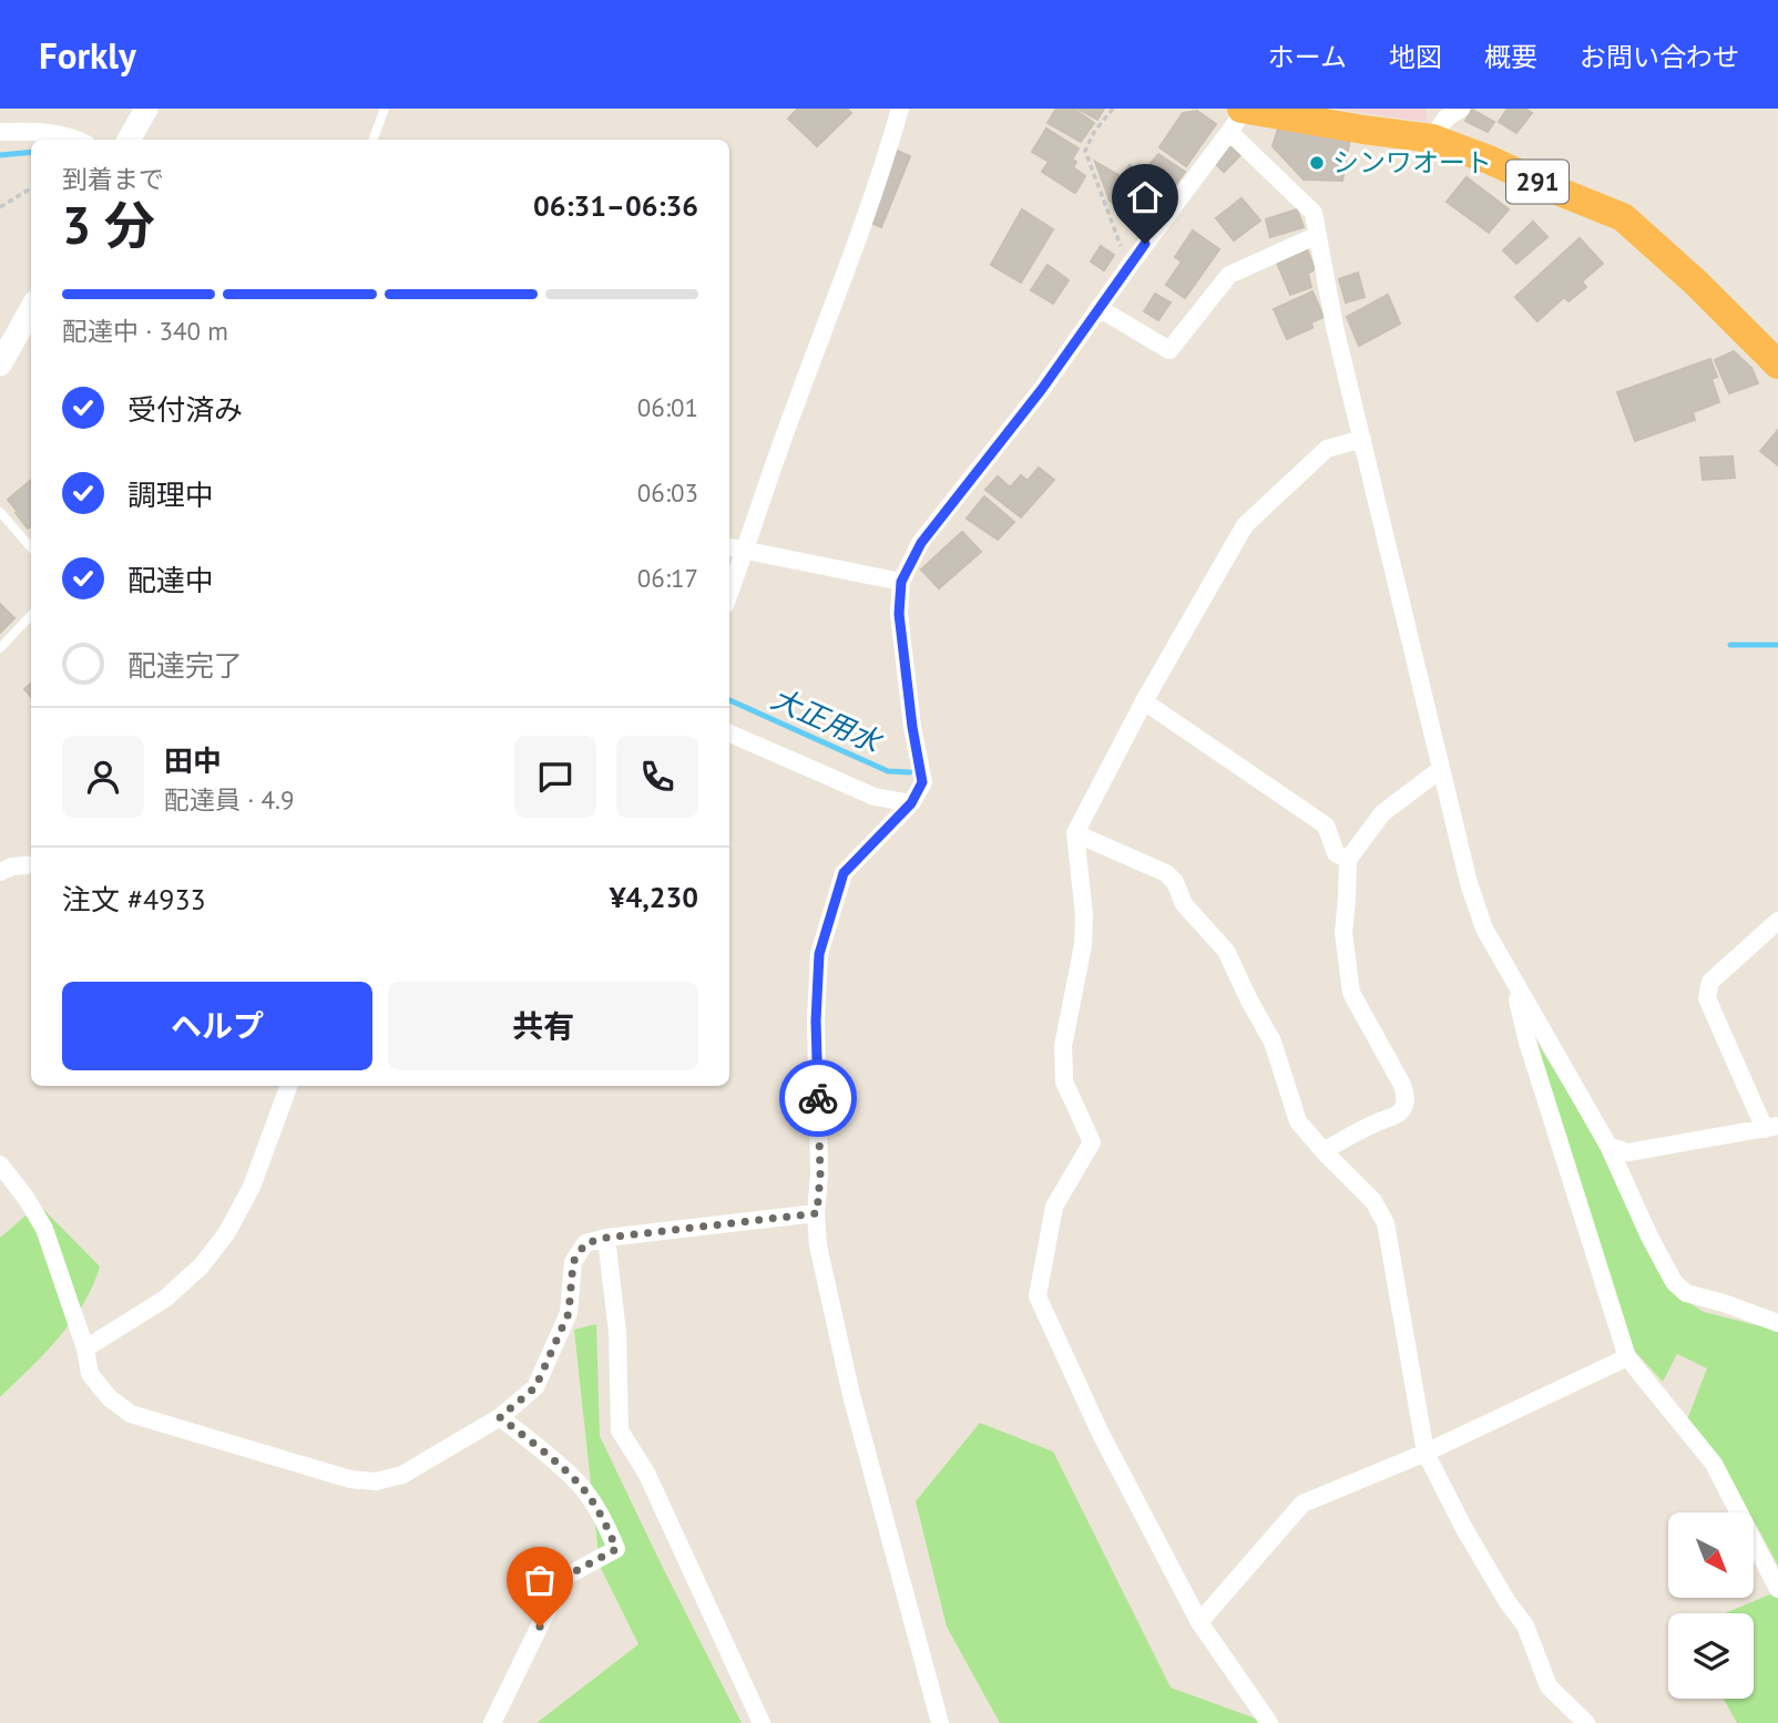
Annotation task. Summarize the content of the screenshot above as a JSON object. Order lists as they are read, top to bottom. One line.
{"streets":{"highway":["291"]},"water":["大正用水"],"places":["シンワオート"],"north":"bottom right","page":{"header":"Forkly","nav":["ホーム","地図","概要","お問い合わせ"],"heading":["3 分","到着まで","06:31–06:36"],"panel":["田中","配達員 · 4.9","注文 #4933","¥4,230"],"bar":"配達中 · 340 m","list":[["受付済み","06:01"],["調理中","06:03"],["配達中","06:17"],"配達完了"],"buttons":["ヘルプ","共有"]}}
